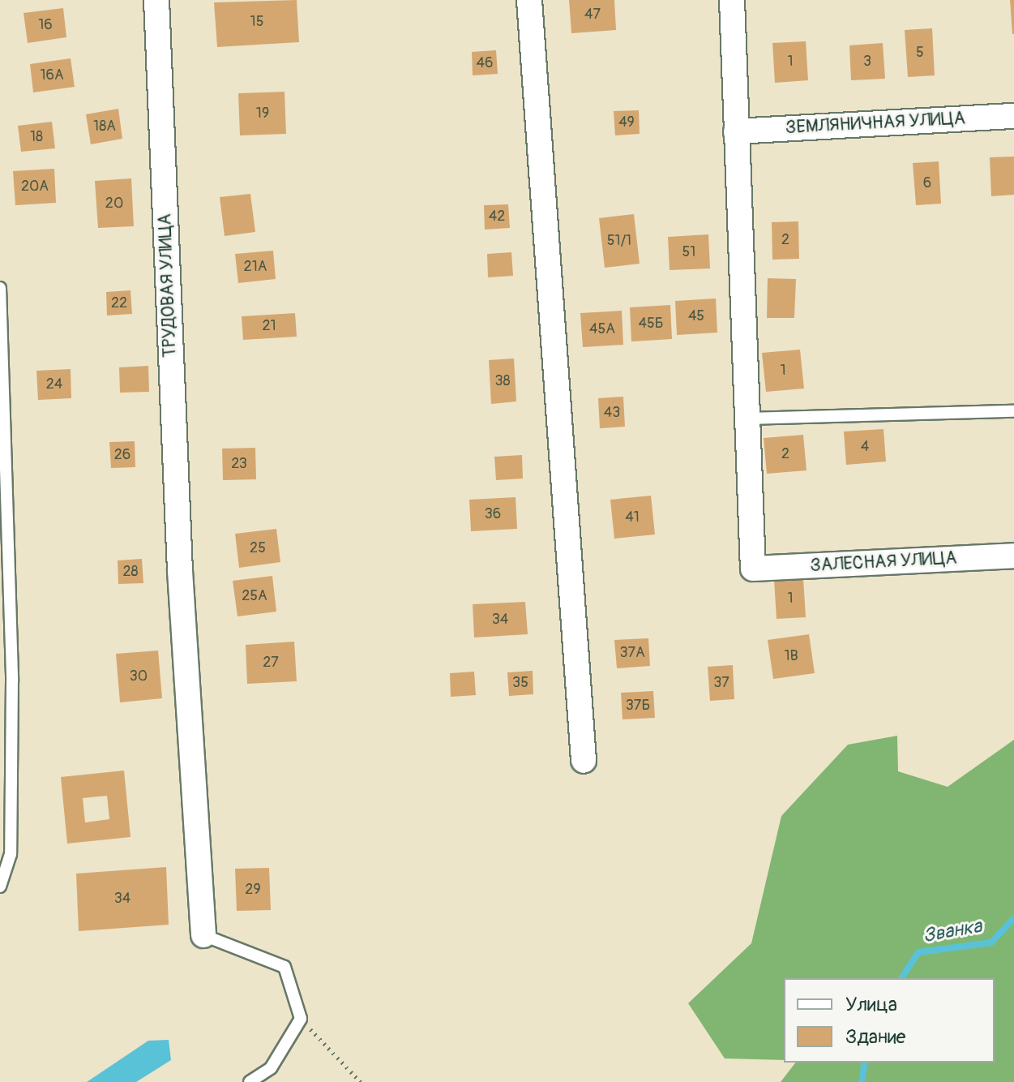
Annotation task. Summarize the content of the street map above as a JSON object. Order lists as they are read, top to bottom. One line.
{"streets":{"street":["ЗЕМЛЯНИЧНАЯ УЛИЦА","ТРУДОВАЯ УЛИЦА","ЗАЛЕСНАЯ УЛИЦА"]},"water":["Званка"],"house_numbers":["47","15","16","5","1","3","46","16А","19","49","18А","18","6","20А","20","42","2","51/1","51","21А","22","45","45Б","21","45А","1","38","24","43","4","2","26","23","36","41","25","28","25А","1","34","37А","1В","27","30","35","37","37Б","29","34"],"legend":["Улица","Здание"]}
